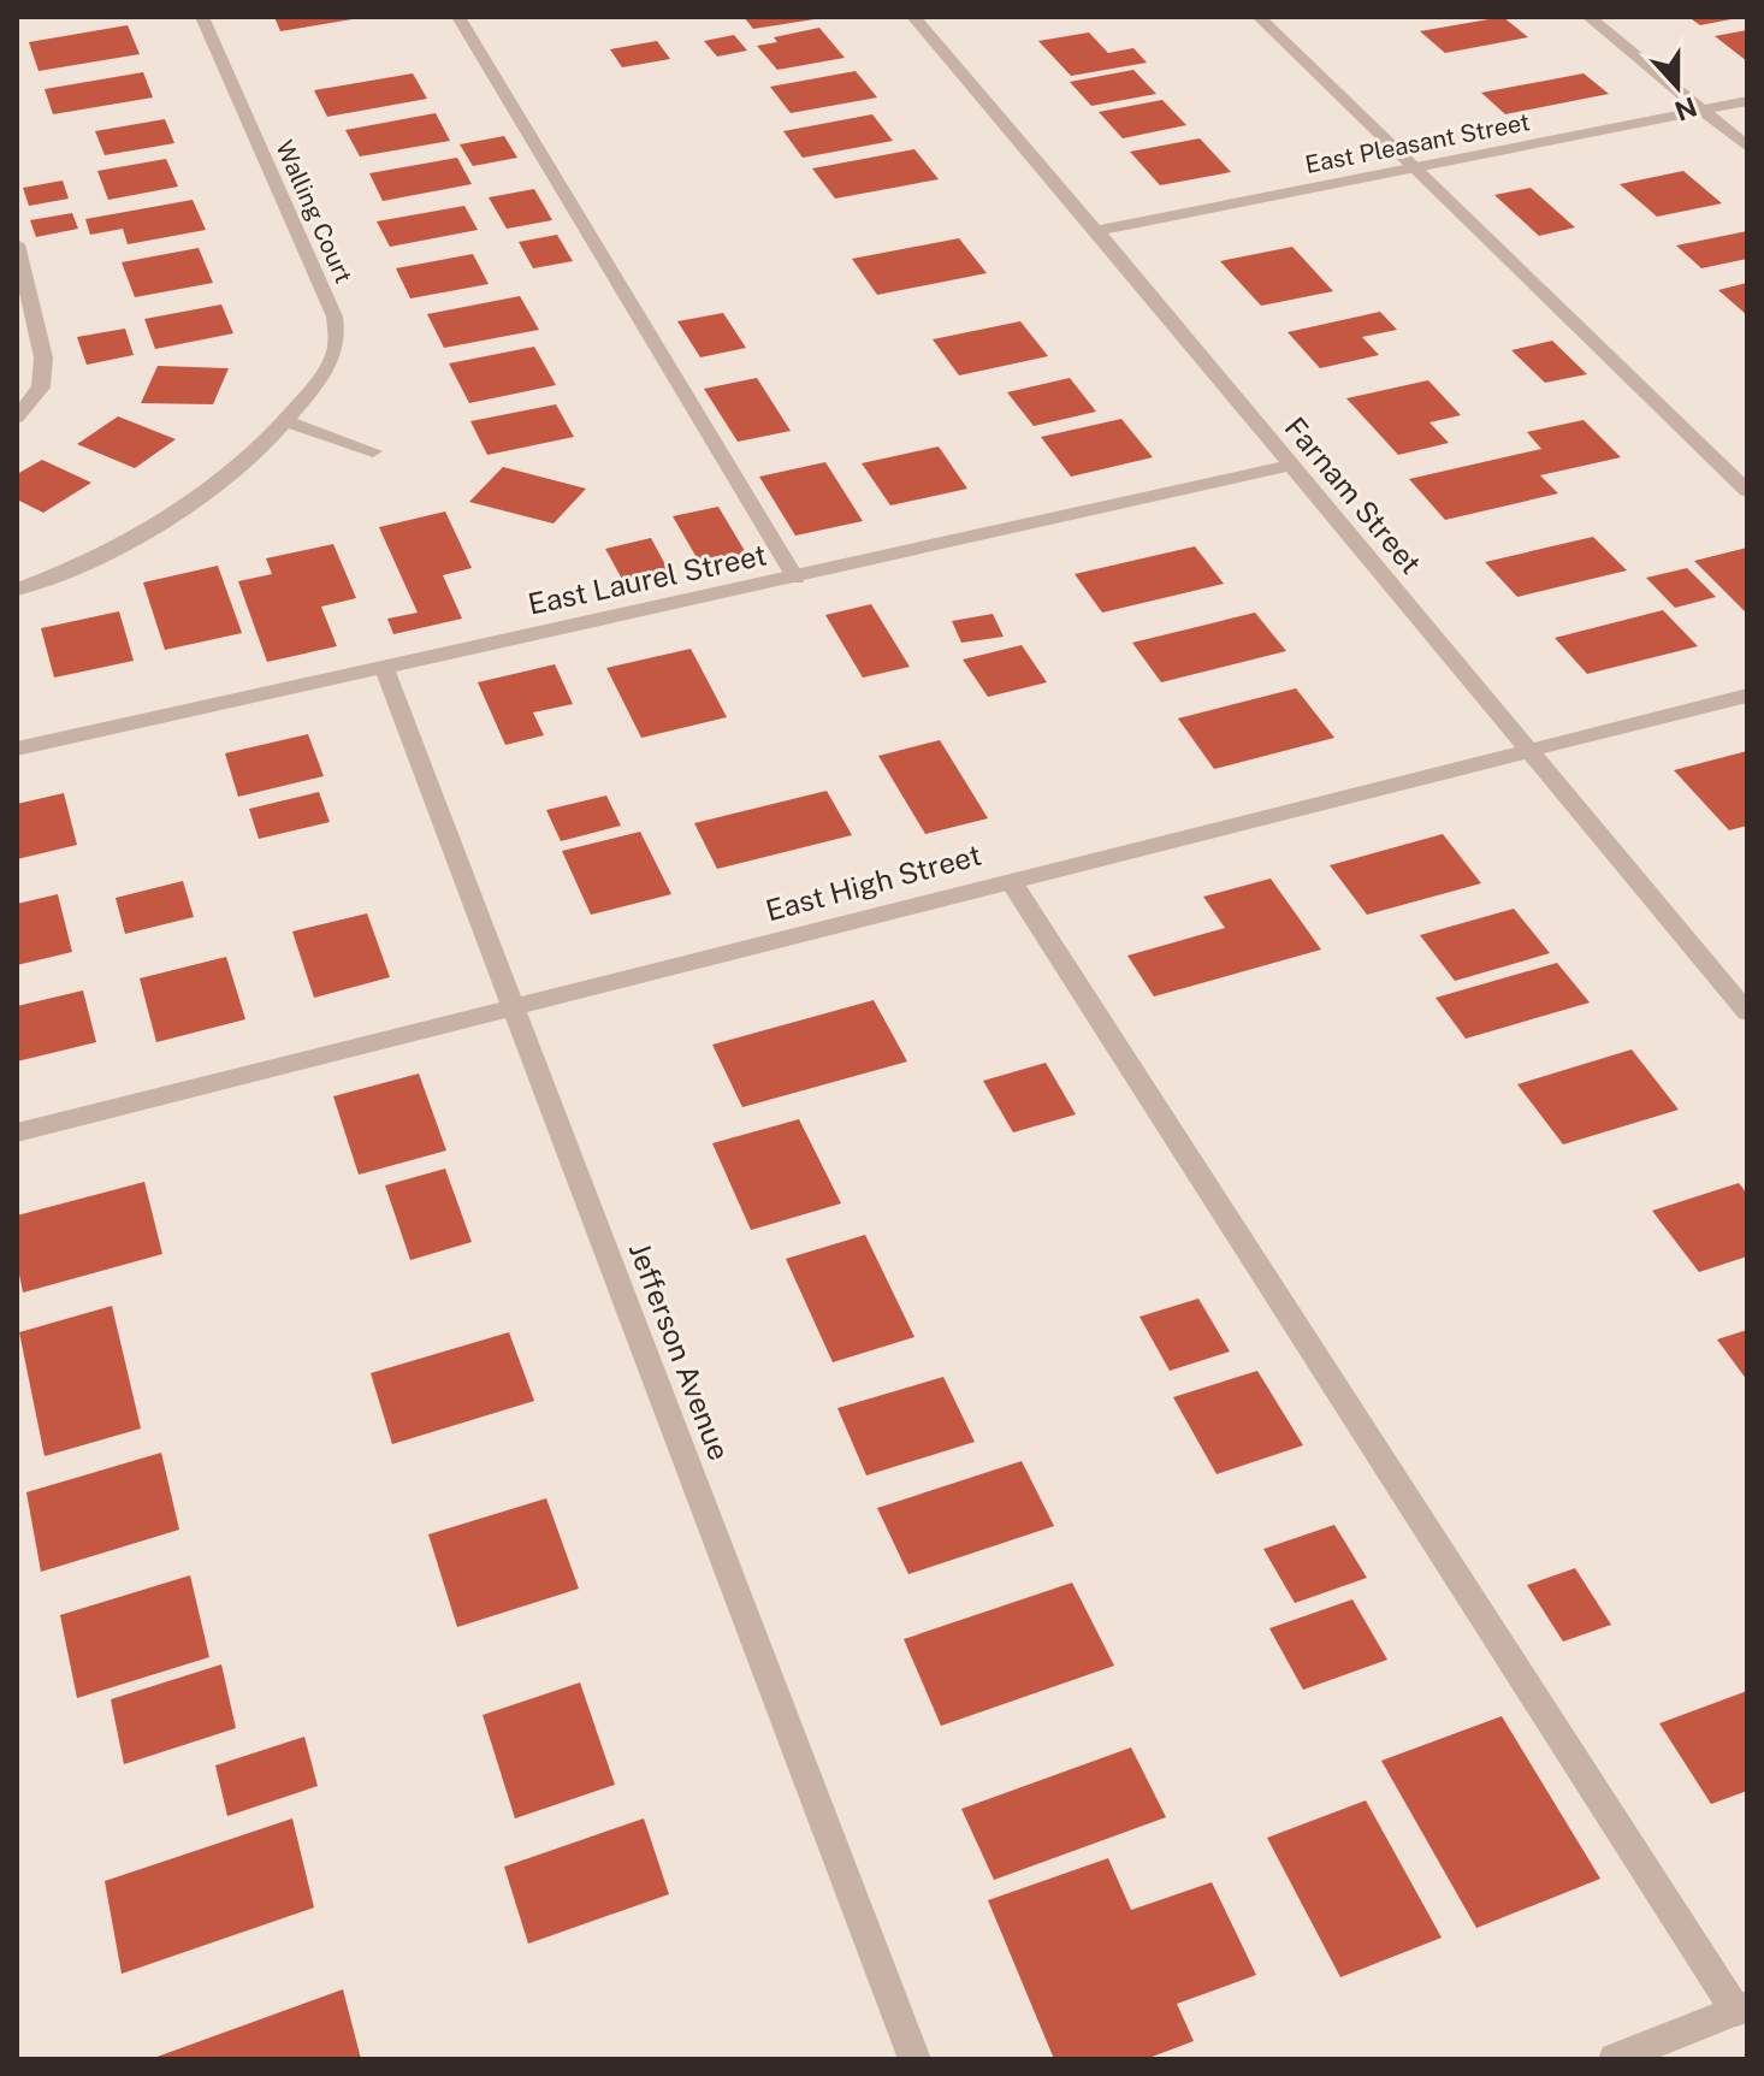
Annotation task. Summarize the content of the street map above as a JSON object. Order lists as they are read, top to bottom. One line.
{"streets":{"street":["East Pleasant Street","Walling Court","Farnam Street","East Laurel Street","East High Street","Jefferson Avenue"]},"crossings":[["East Pleasant Street","Farnam Street"],["Farnam Street","East Laurel Street"],["Farnam Street","East High Street"],["East Laurel Street","Jefferson Avenue"],["East High Street","Jefferson Avenue"]],"north":"bottom"}
